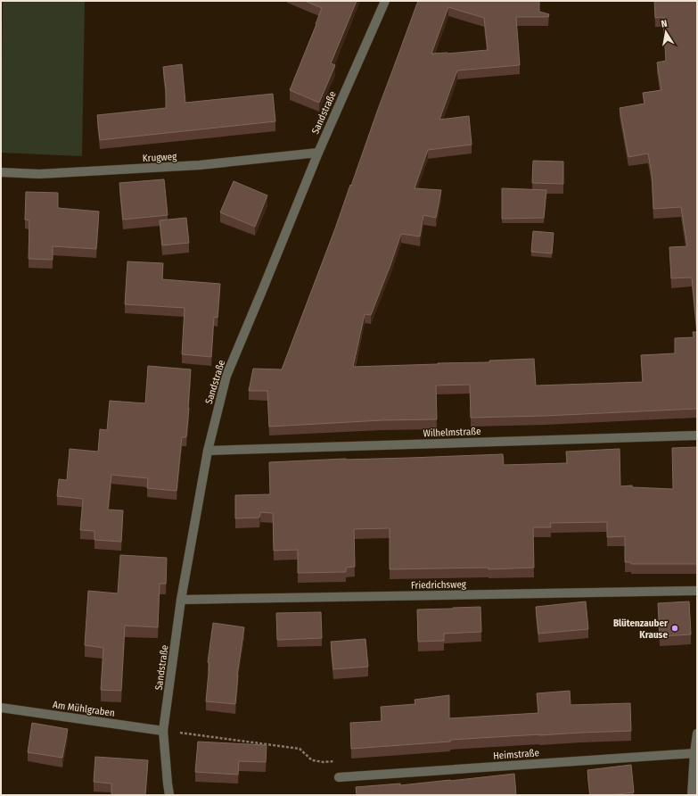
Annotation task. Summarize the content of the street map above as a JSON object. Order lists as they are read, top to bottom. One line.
{"streets":{"street":["Sandstraße","Krugweg","Wilhelmstraße","Friedrichsweg","Am Mühlgraben","Heimstraße"]},"crossings":[["Sandstraße","Krugweg"],["Sandstraße","Wilhelmstraße"],["Sandstraße","Friedrichsweg"],["Sandstraße","Am Mühlgraben"]],"places":["Blütenzauber Krause"],"north":"top"}
